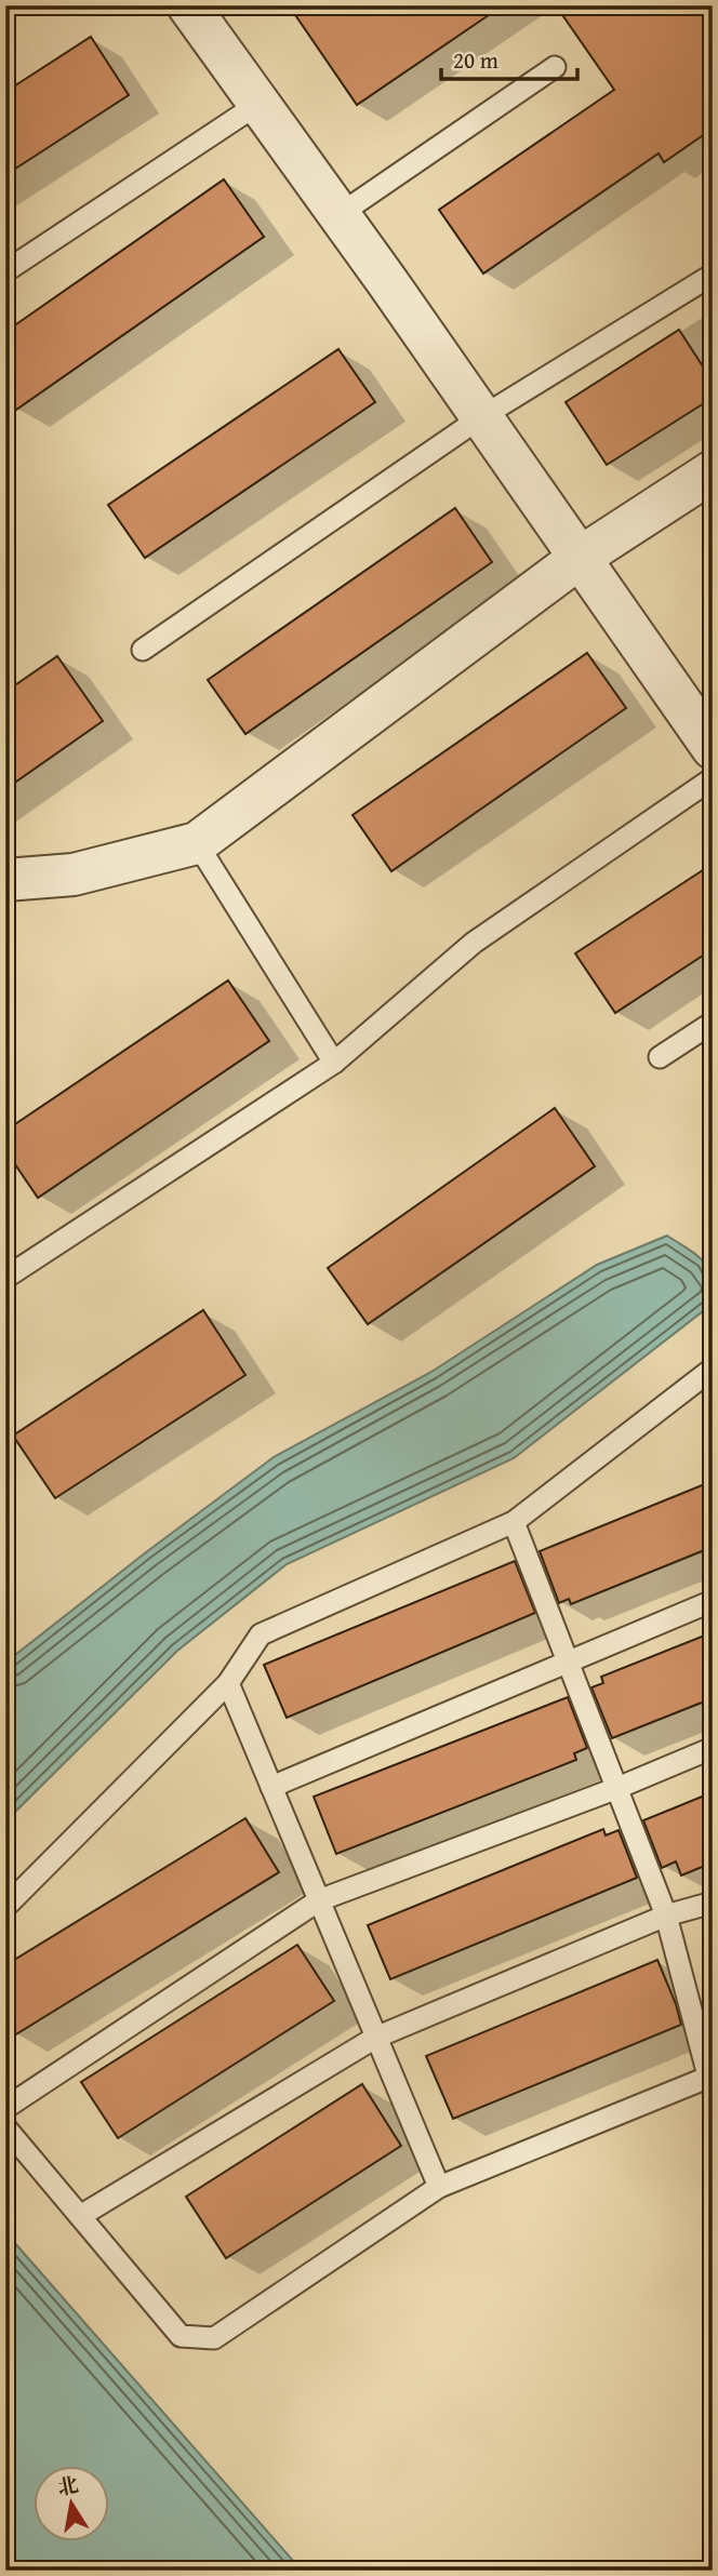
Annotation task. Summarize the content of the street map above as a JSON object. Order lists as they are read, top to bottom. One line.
{"scale_bar":"20 m","north":"top"}
